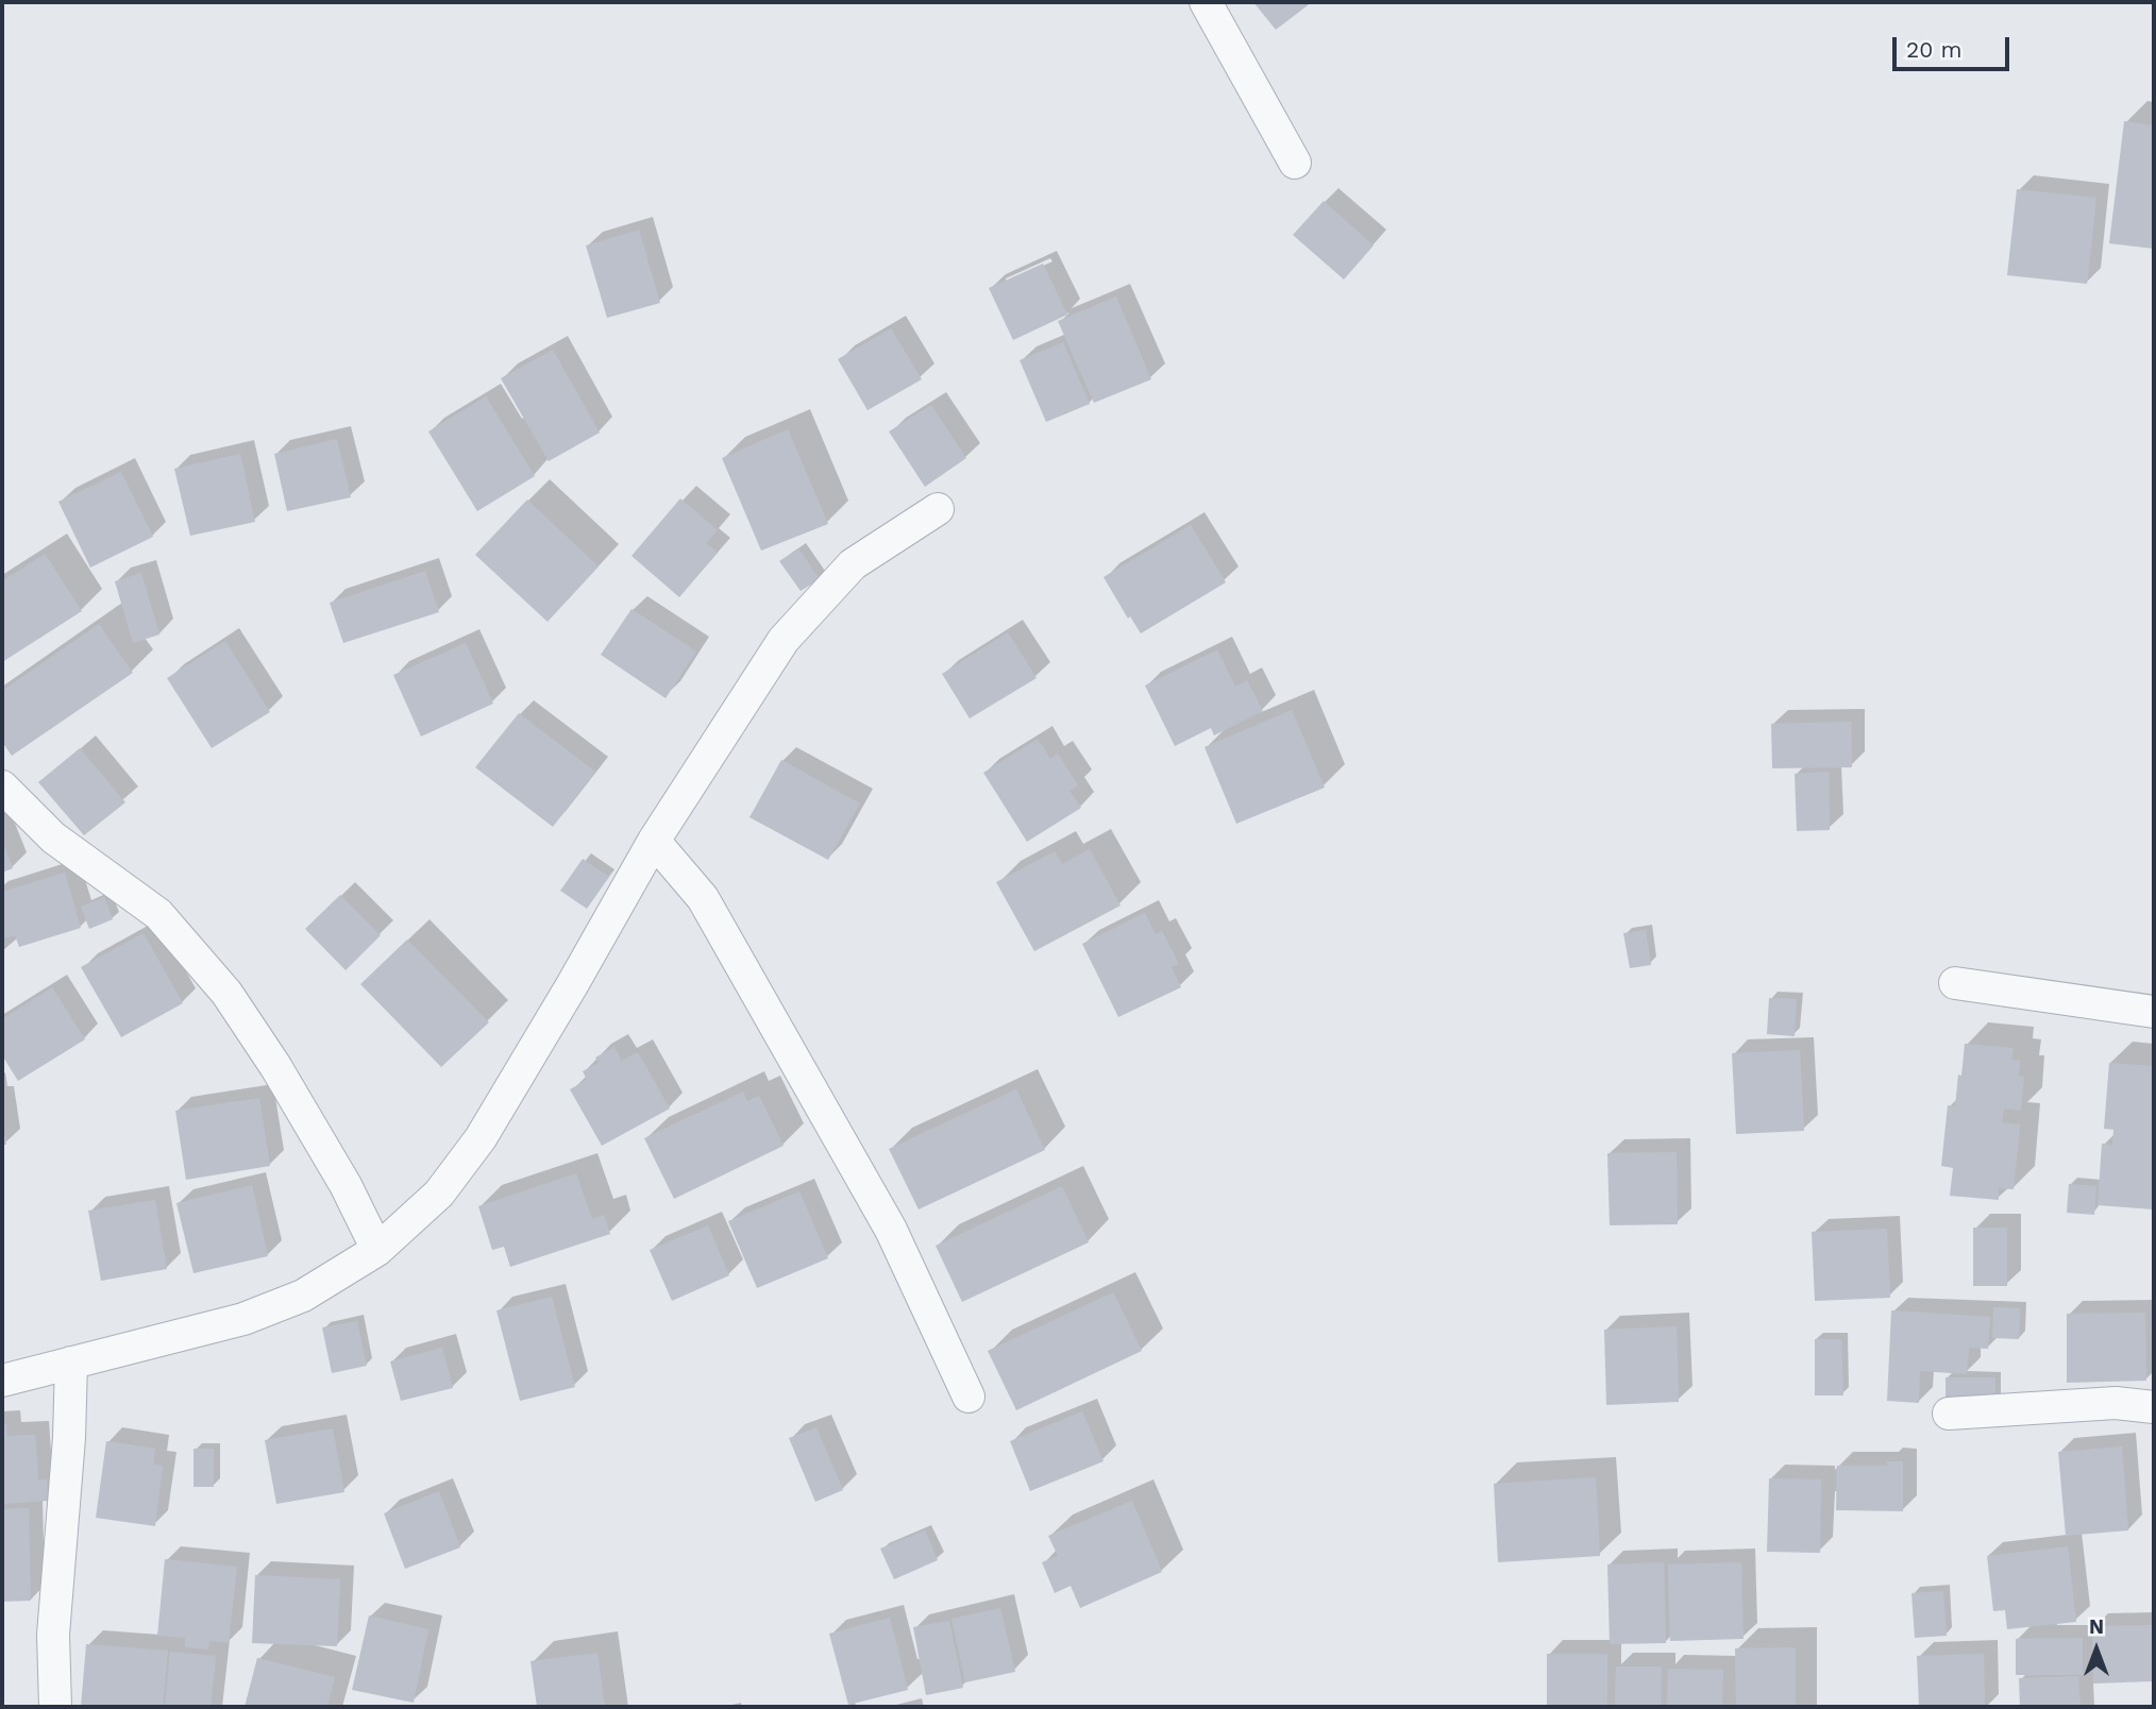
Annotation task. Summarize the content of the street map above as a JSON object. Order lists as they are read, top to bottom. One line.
{"scale_bar":"20 m","north":"top"}
